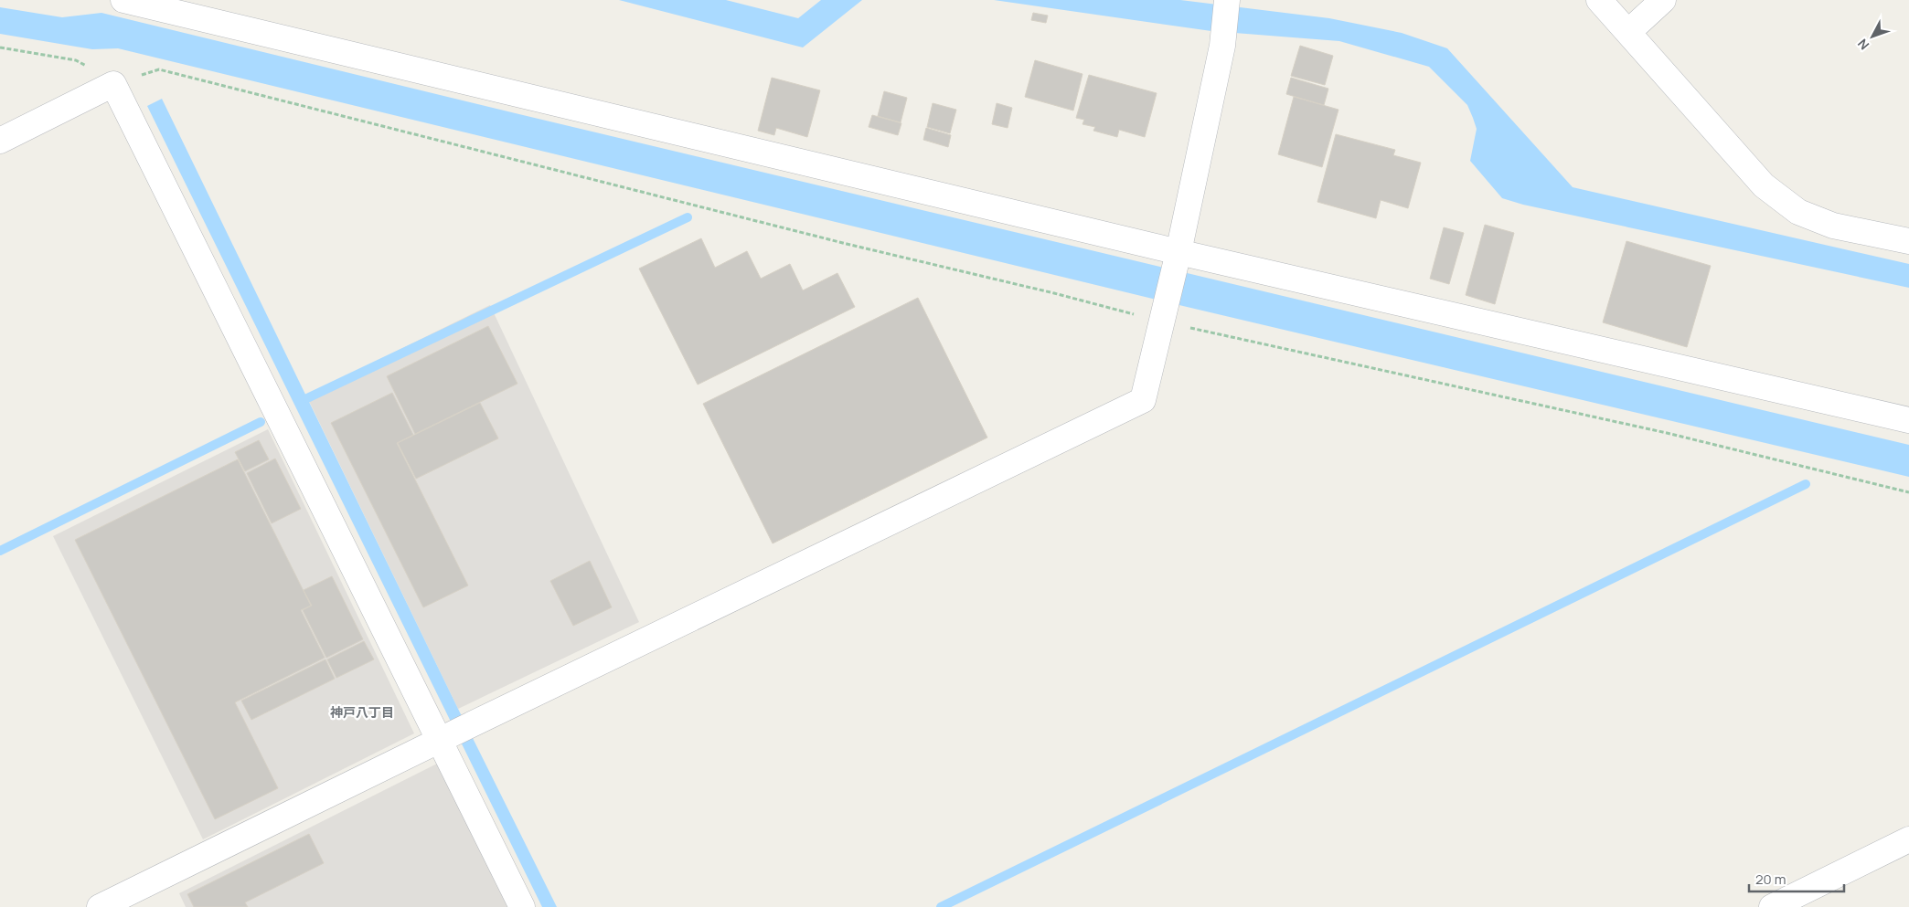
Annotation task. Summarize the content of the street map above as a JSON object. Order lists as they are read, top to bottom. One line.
{"districts":["神戸八丁目"],"scale_bar":"20 m","north":"bottom left"}
